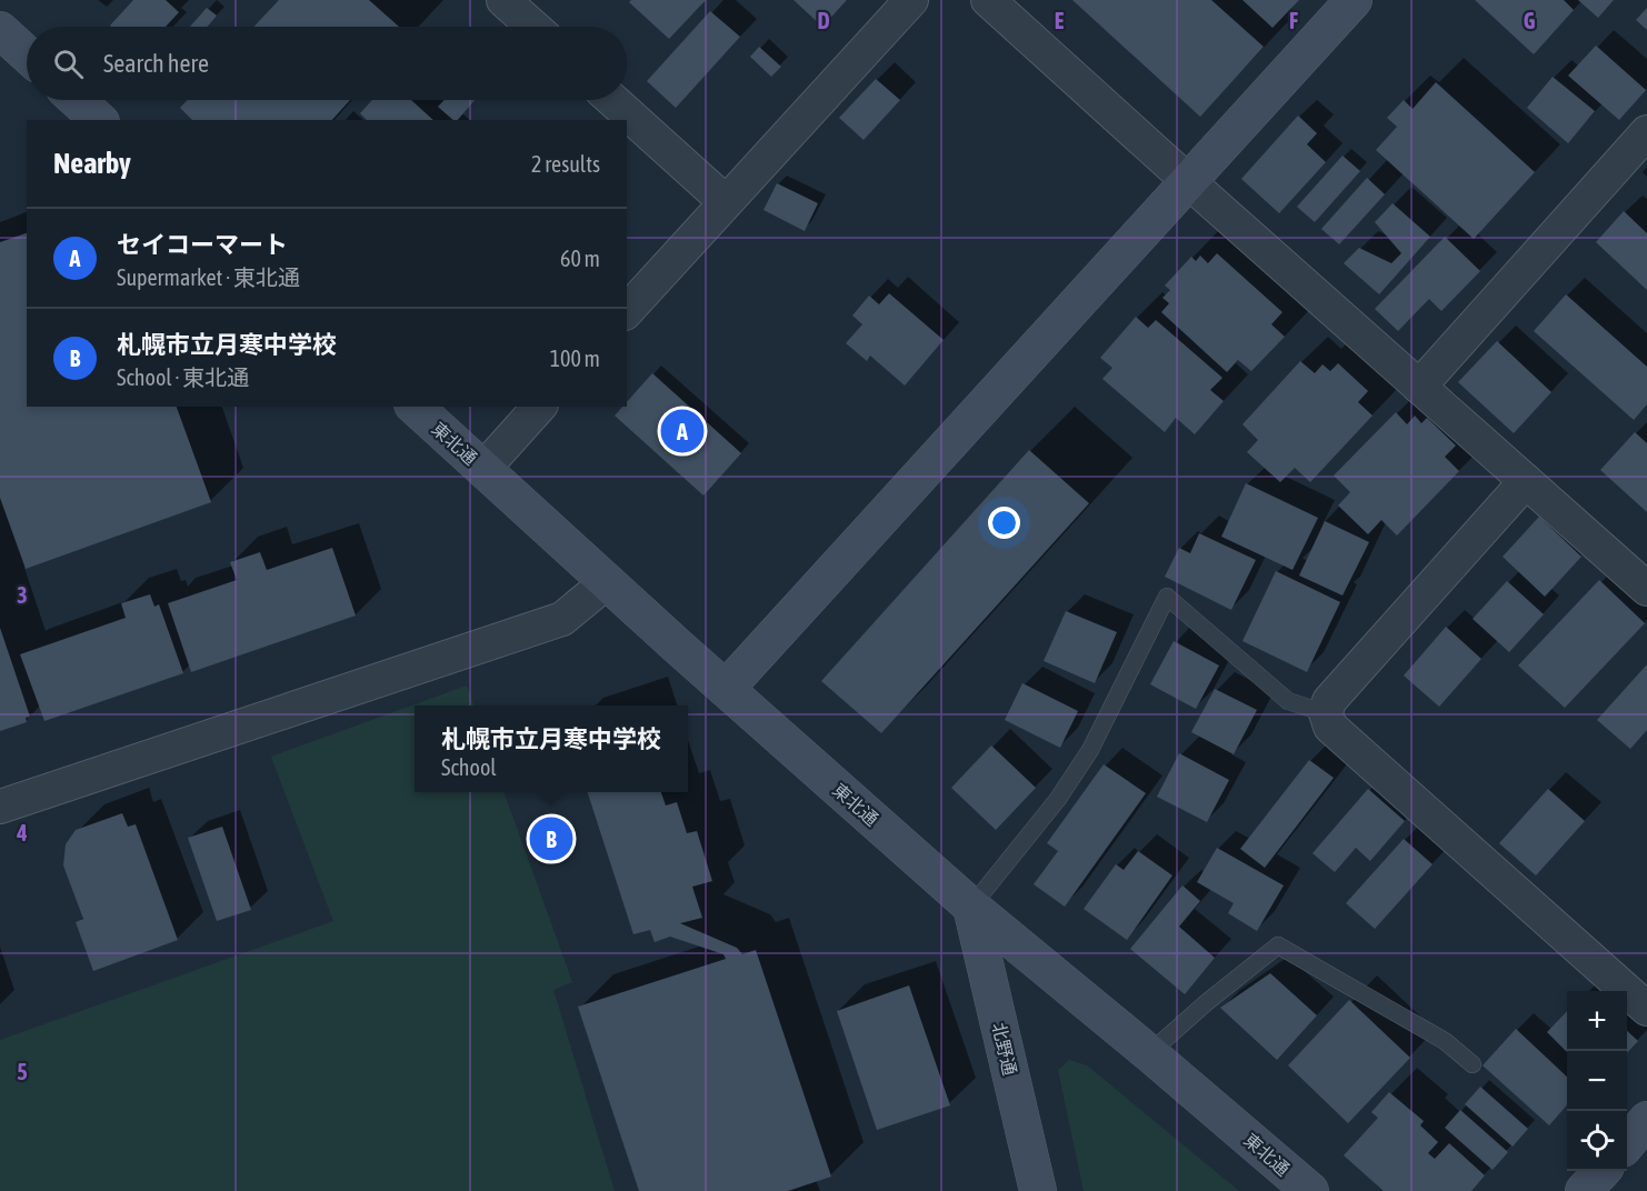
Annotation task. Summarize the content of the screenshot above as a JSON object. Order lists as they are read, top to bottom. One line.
{"streets":{"street":["東北通","北野通"]},"crossings":[["東北通","北野通"]],"page":{"search":"Search here","heading":["Nearby","2 results"],"list":[{"mark":"A","name":"セイコーマート","note":"Supermarket · 東北通","value":"60 m"},{"mark":"B","name":"札幌市立月寒中学校","note":"School · 東北通","value":"100 m"}],"pins":["A","B"],"popup":["札幌市立月寒中学校","School"],"map_buttons":["+","−"]},"grid":{"columns":["D","E","F","G"],"rows":["3","4","5"]}}
